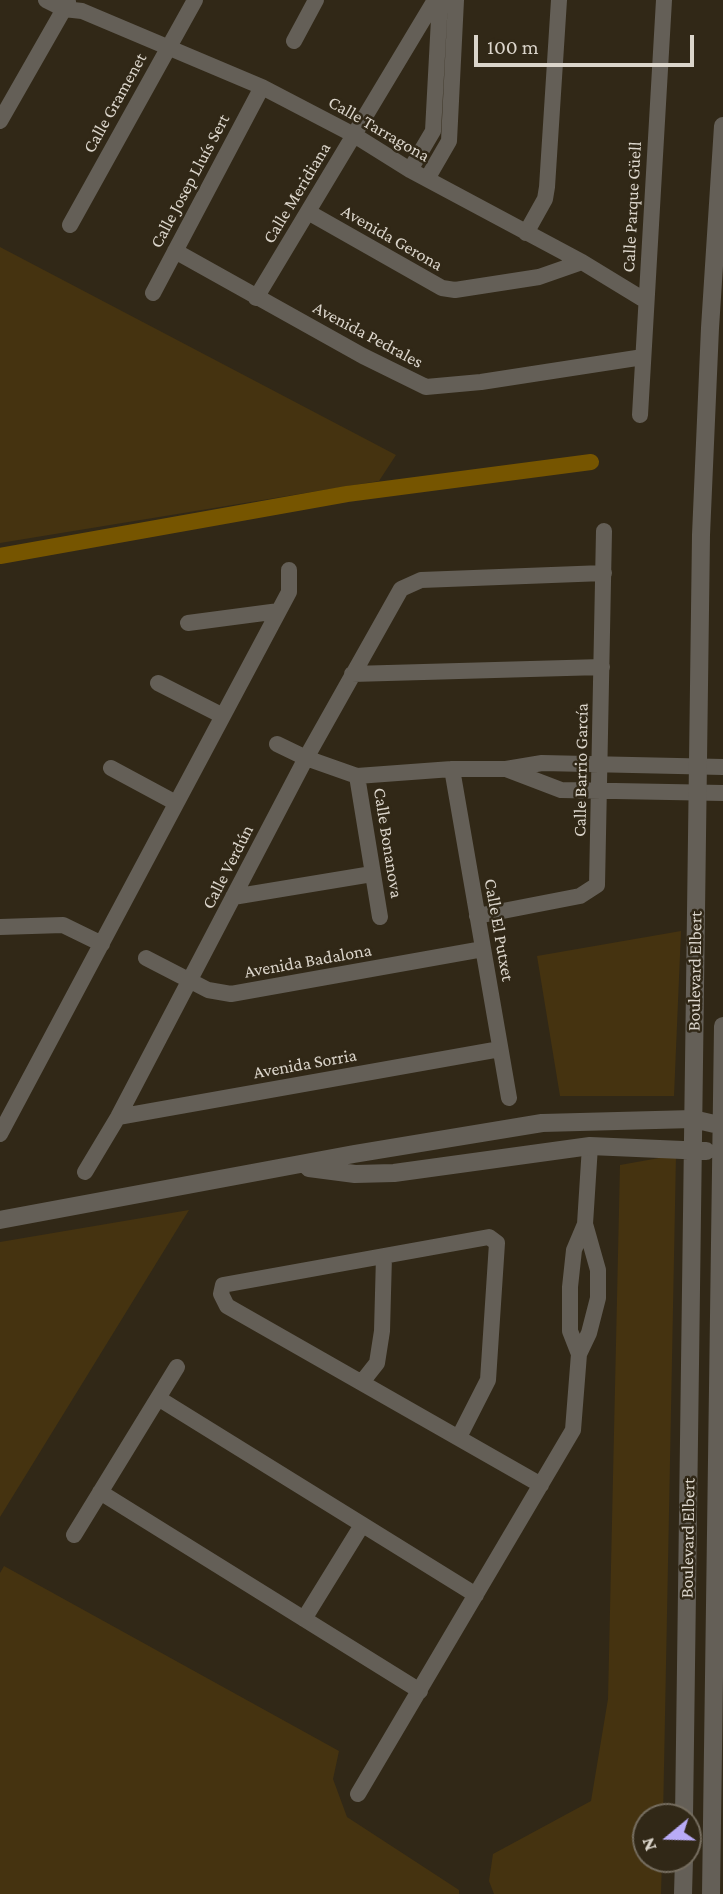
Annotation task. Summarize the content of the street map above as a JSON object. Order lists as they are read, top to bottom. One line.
{"streets":{"street":["Calle Gramenet","Calle Tarragona","Calle Josep Lluís Sert","Calle Meridiana","Calle Parque Güell","Avenida Gerona","Avenida Pedrales","Calle Barrio García","Calle Bonanova","Calle Verdún","Calle El Putxet","Avenida Badalona","Boulevard Elbert","Avenida Sorria"]},"crossings":[["Calle Gramenet","Calle Tarragona"],["Calle Tarragona","Calle Josep Lluís Sert"],["Calle Tarragona","Calle Meridiana"],["Calle Tarragona","Calle Parque Güell"],["Calle Tarragona","Avenida Gerona"],["Calle Josep Lluís Sert","Avenida Pedrales"],["Calle Meridiana","Avenida Gerona"],["Calle Meridiana","Avenida Pedrales"],["Calle Parque Güell","Avenida Pedrales"],["Calle Barrio García","Calle Verdún"],["Calle Barrio García","Calle El Putxet"],["Calle Verdún","Avenida Badalona"],["Calle Verdún","Avenida Sorria"],["Calle El Putxet","Avenida Badalona"],["Calle El Putxet","Avenida Sorria"]],"scale_bar":"100 m","north":"left"}
